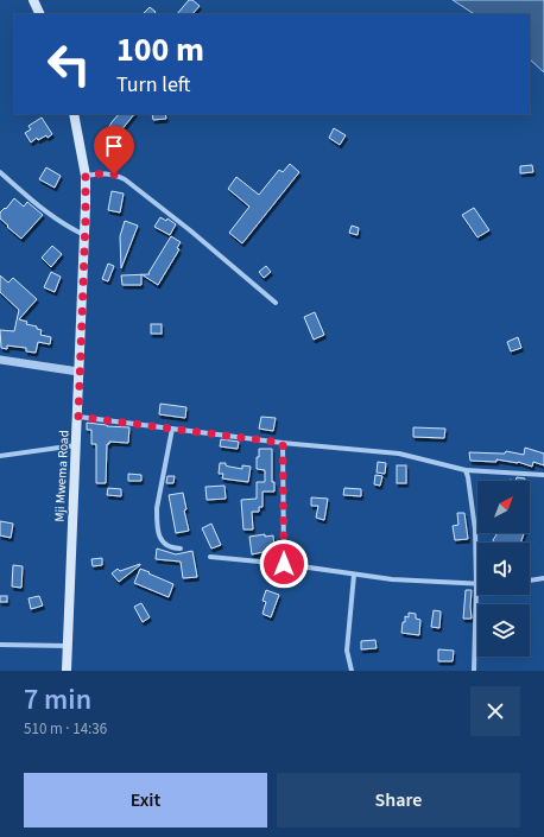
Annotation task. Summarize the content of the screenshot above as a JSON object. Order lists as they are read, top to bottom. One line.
{"streets":{"main road":["Mji Mwema Road"]},"north":"top right","page":{"turn":["100 m","Turn left"],"heading":["7 min","510 m · 14:36"],"buttons":["Exit","Share"]}}
